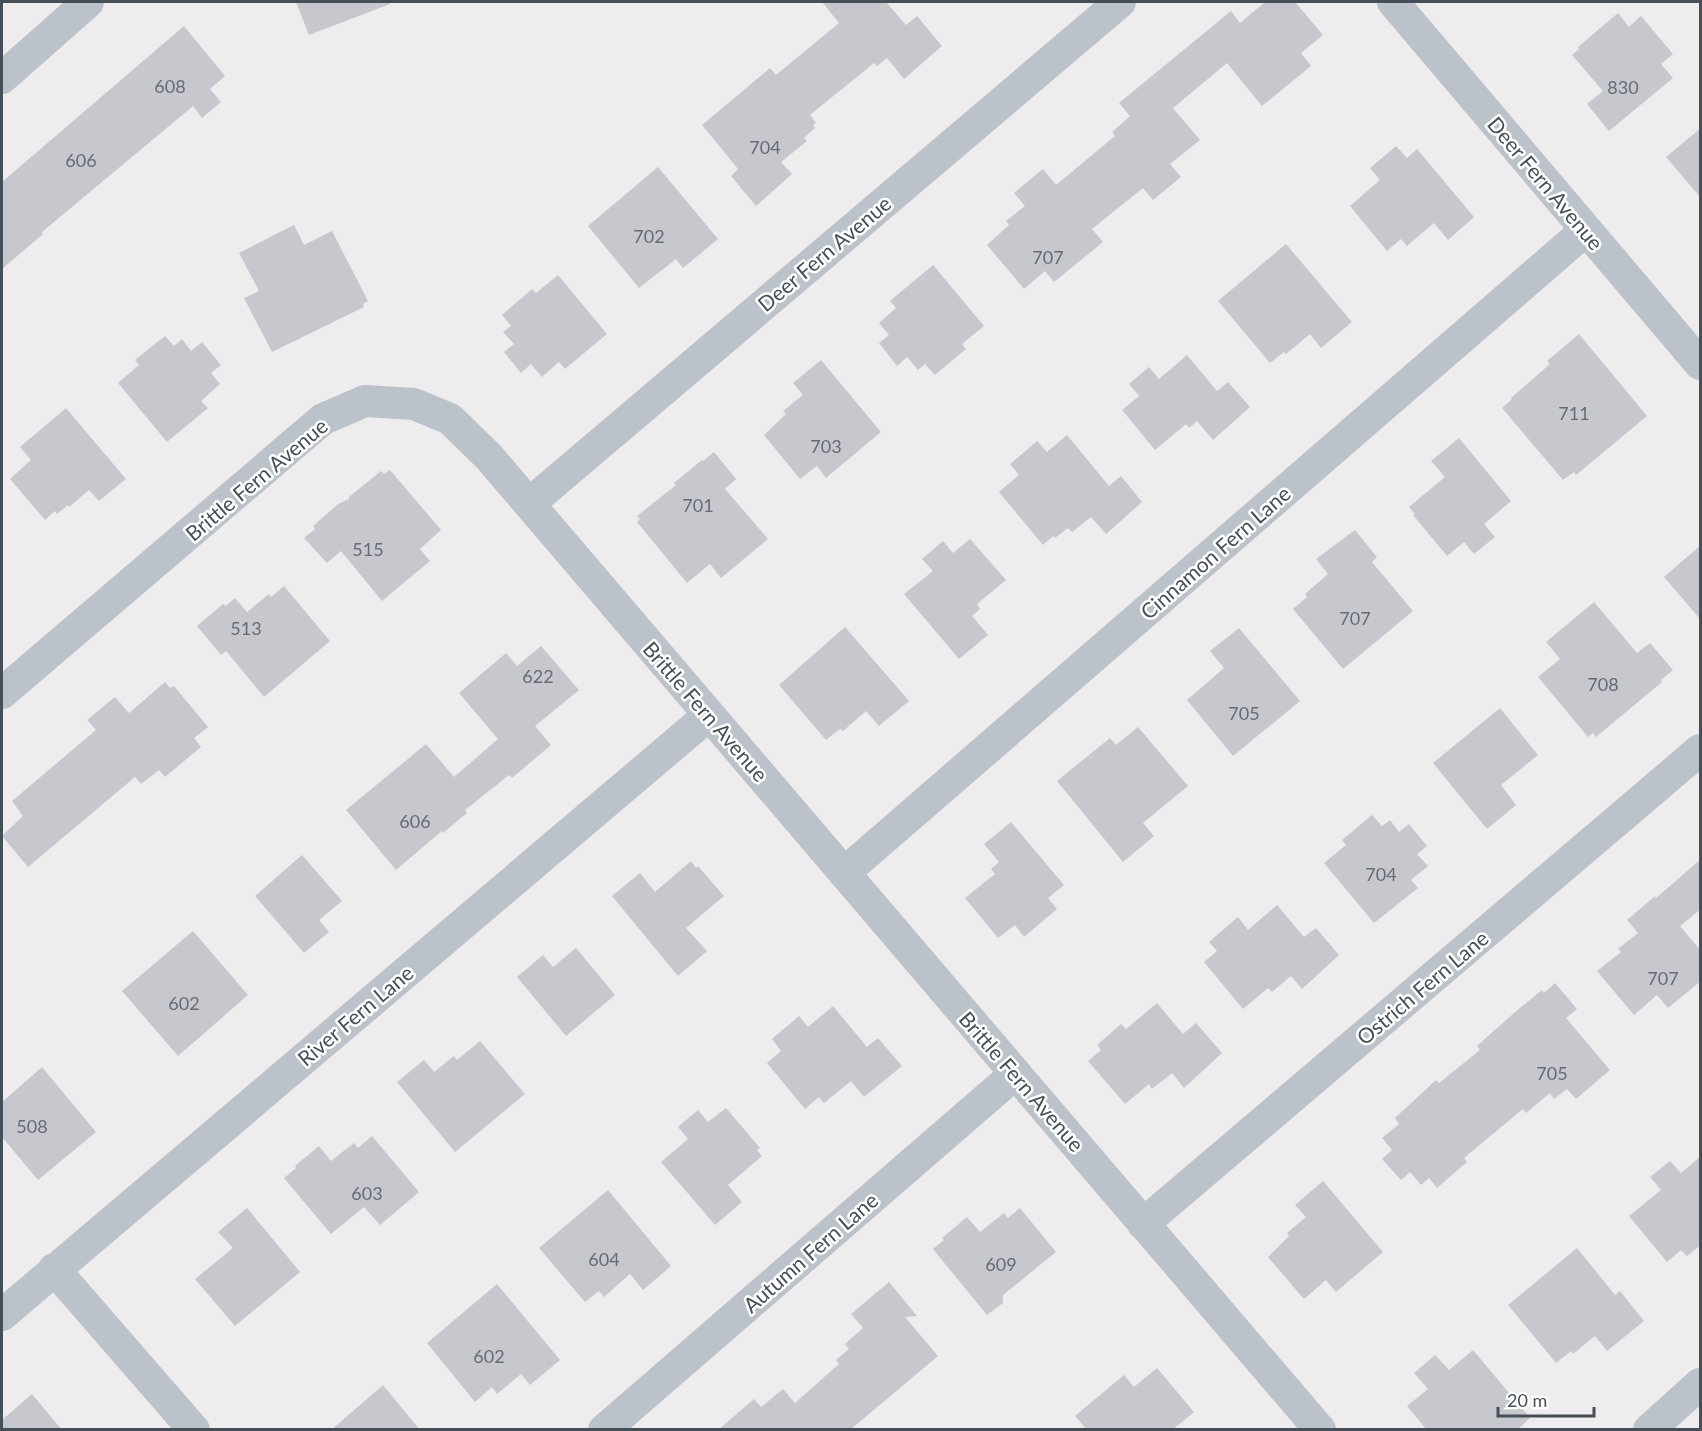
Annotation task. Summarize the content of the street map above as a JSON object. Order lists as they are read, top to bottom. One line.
{"streets":{"street":["Deer Fern Avenue","Brittle Fern Avenue","Cinnamon Fern Lane","Ostrich Fern Lane","River Fern Lane","Autumn Fern Lane"]},"crossings":[["Deer Fern Avenue","Brittle Fern Avenue"],["Deer Fern Avenue","Cinnamon Fern Lane"],["Brittle Fern Avenue","Cinnamon Fern Lane"],["Brittle Fern Avenue","Ostrich Fern Lane"],["Brittle Fern Avenue","River Fern Lane"],["Brittle Fern Avenue","Autumn Fern Lane"]],"house_numbers":["608","830","704","606","702","707","711","703","701","515","707","513","622","708","705","606","704","707","602","705","508","603","604","609","602"],"scale_bar":"20 m"}
